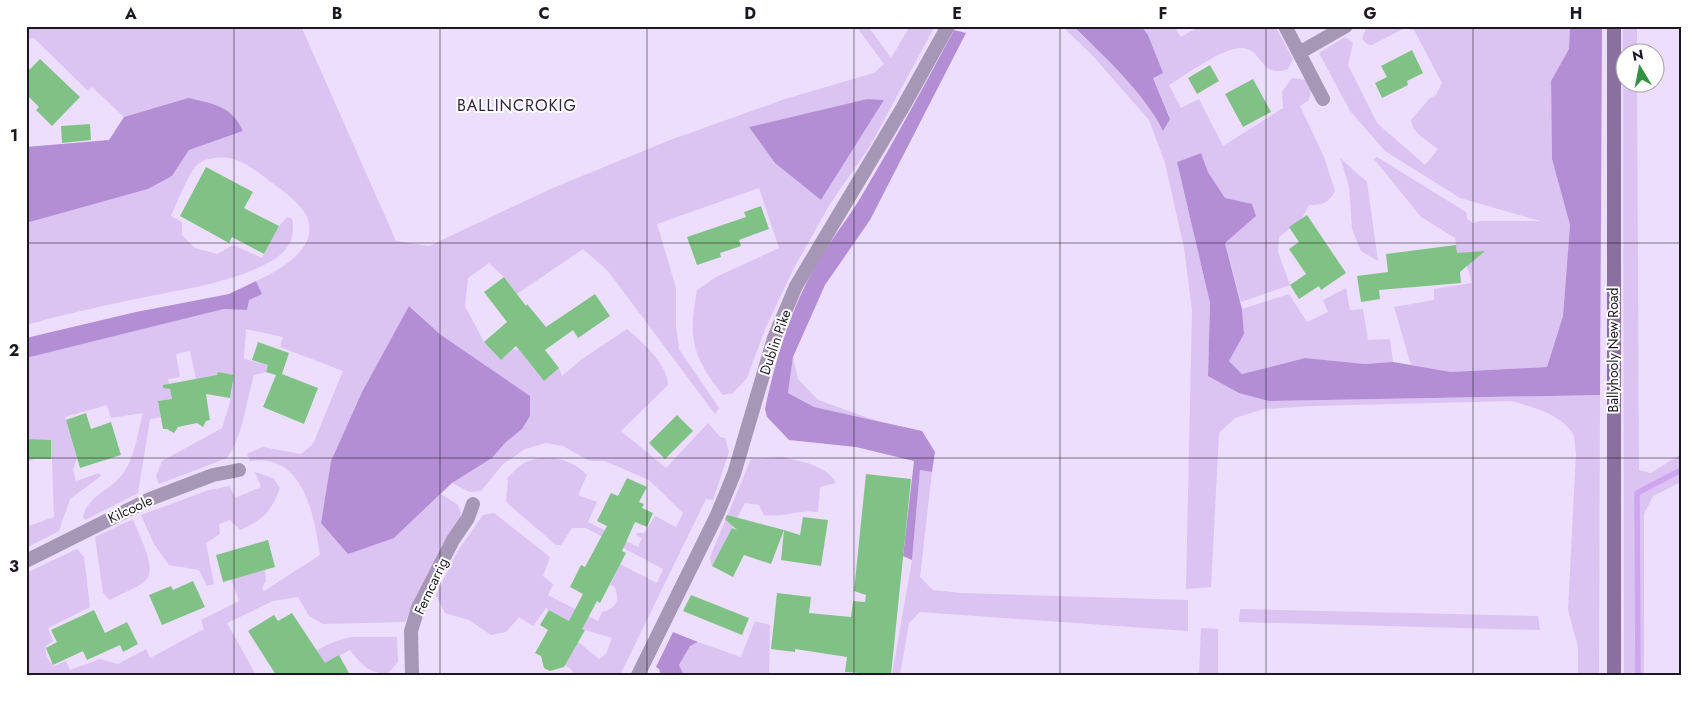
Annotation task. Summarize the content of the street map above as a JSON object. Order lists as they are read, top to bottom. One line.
{"streets":{"main road":["Ballyhooly New Road"],"street":["Dublin Pike","Kilcoole","Ferncarrig"]},"districts":["BALLINCROKIG"],"north":"top","grid":{"columns":["A","B","C","D","E","F","G","H"],"rows":["1","2","3"]}}
